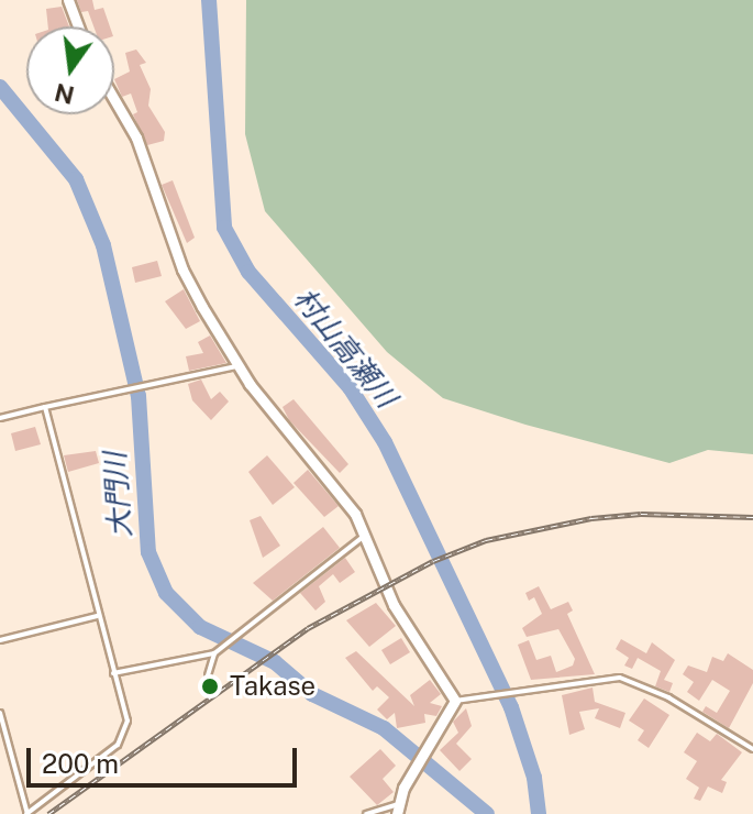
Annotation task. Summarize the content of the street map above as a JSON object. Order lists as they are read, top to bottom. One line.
{"water":["村山高瀬川","大門川"],"places":["Takase"],"scale_bar":"200 m","north":"bottom"}
